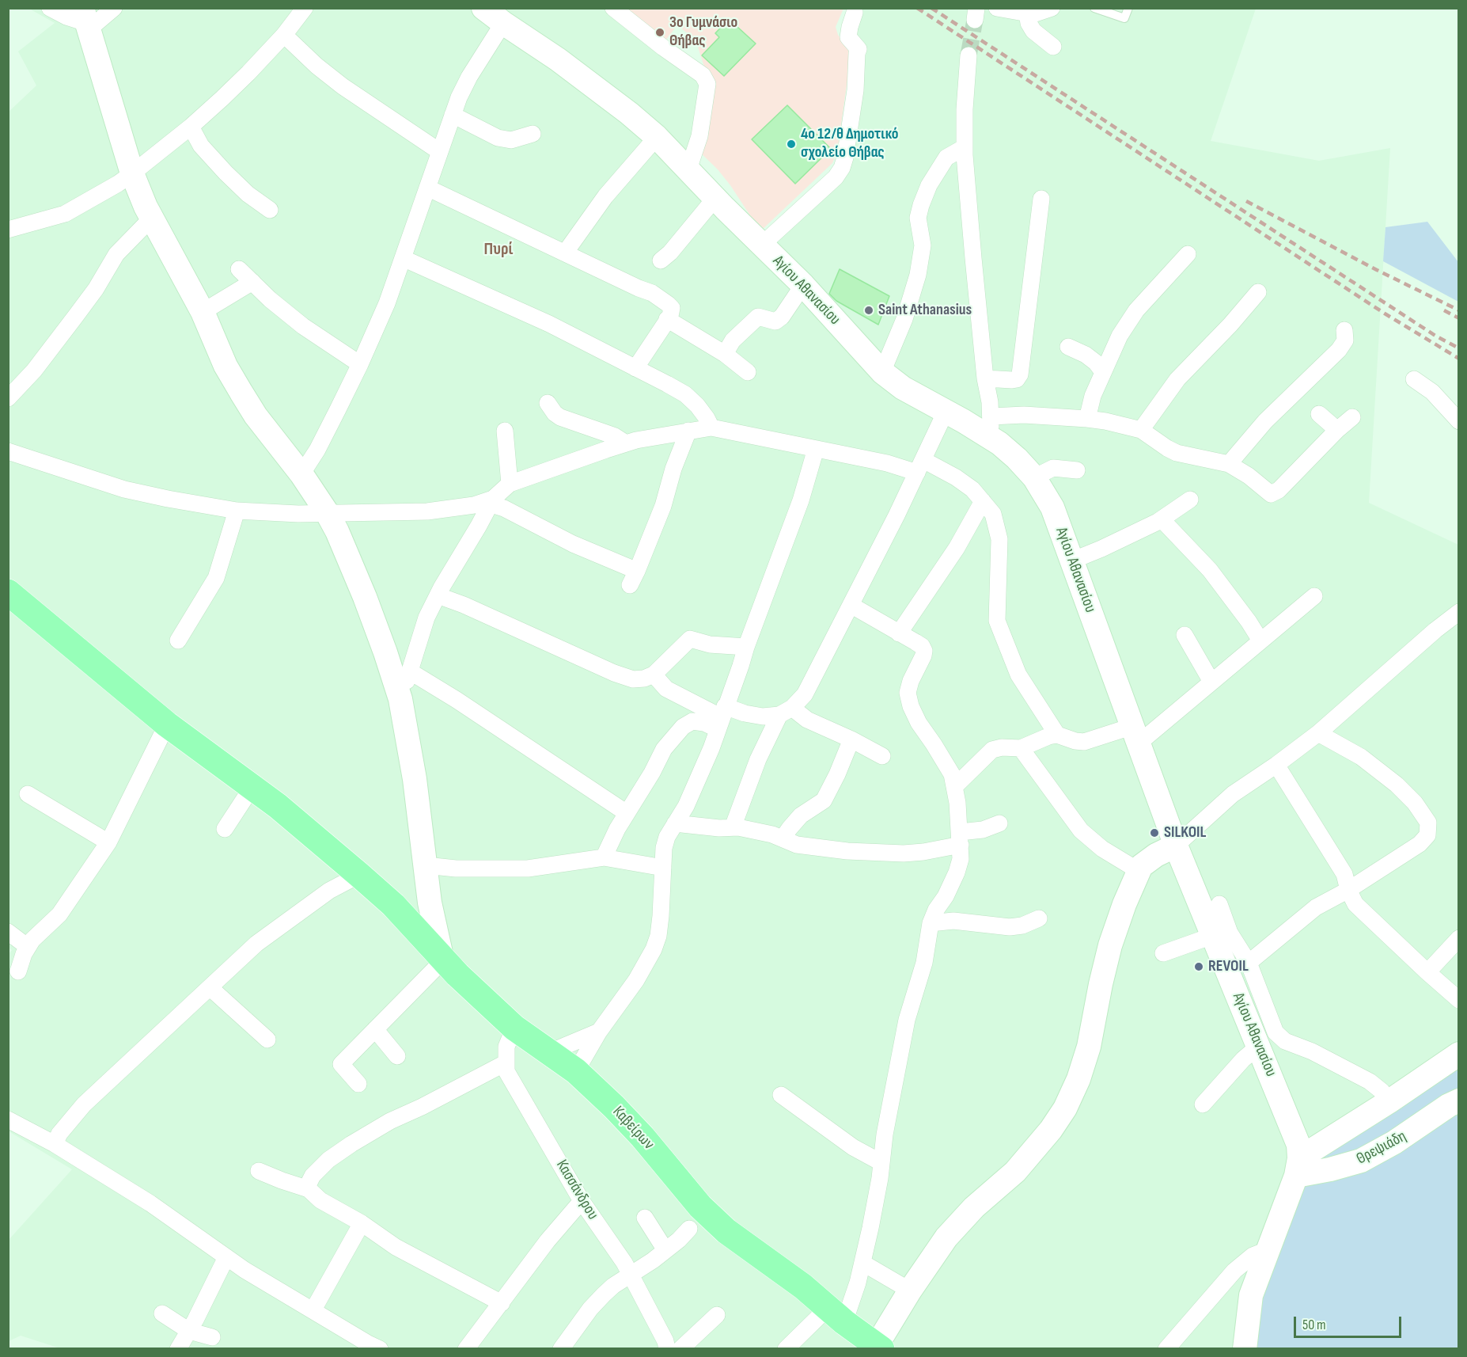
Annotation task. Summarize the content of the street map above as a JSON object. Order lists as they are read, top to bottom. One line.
{"streets":{"main road":["Αγίου Αθανασίου","Καβείρων","Θρεψιάδη"],"street":["Κασσάνδρου"]},"crossings":[["Αγίου Αθανασίου","Θρεψιάδη"],["Καβείρων","Κασσάνδρου"]],"districts":["Πυρί"],"places":["3ο Γυμνάσιο Θήβας","4ο 12/θ Δημοτικό σχολείο Θήβας","Saint Athanasius","SILKOIL","REVOIL"],"scale_bar":"50 m"}
